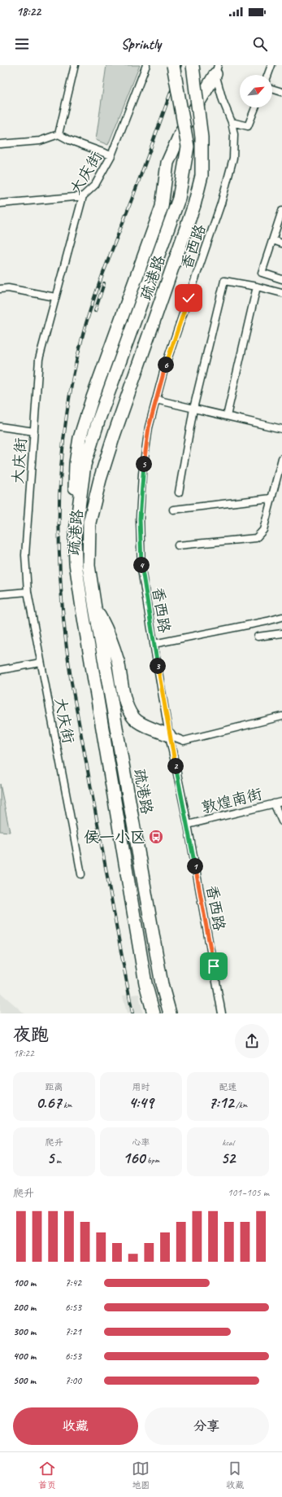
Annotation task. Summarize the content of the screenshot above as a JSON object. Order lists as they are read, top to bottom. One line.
{"streets":{"highway":["疏港路"],"street":["大庆街","香西路","敦煌南街"]},"crossings":[["香西路","敦煌南街"]],"places":{"bus stop":["侯一小区"]},"north":"top right","page":{"status":"18:22","header":"Sprintly","pins":["6","5","4","3","2","1"],"heading":["夜跑","18:22"],"stats":[["距离","0.67 km"],["用时","4:49"],["配速","7:12 /km"],["爬升","5 m"],["心率","160 bpm"],["kcal","52"]],"chart":["爬升","101–105 m"],"list":[{"name":"100 m","note":"7:42"},{"name":"200 m","note":"6:53"},{"name":"300 m","note":"7:21"},{"name":"400 m","note":"6:53"},{"name":"500 m","note":"7:00"}],"buttons":["收藏","分享"],"tabs":["首页","地图","收藏"]}}
